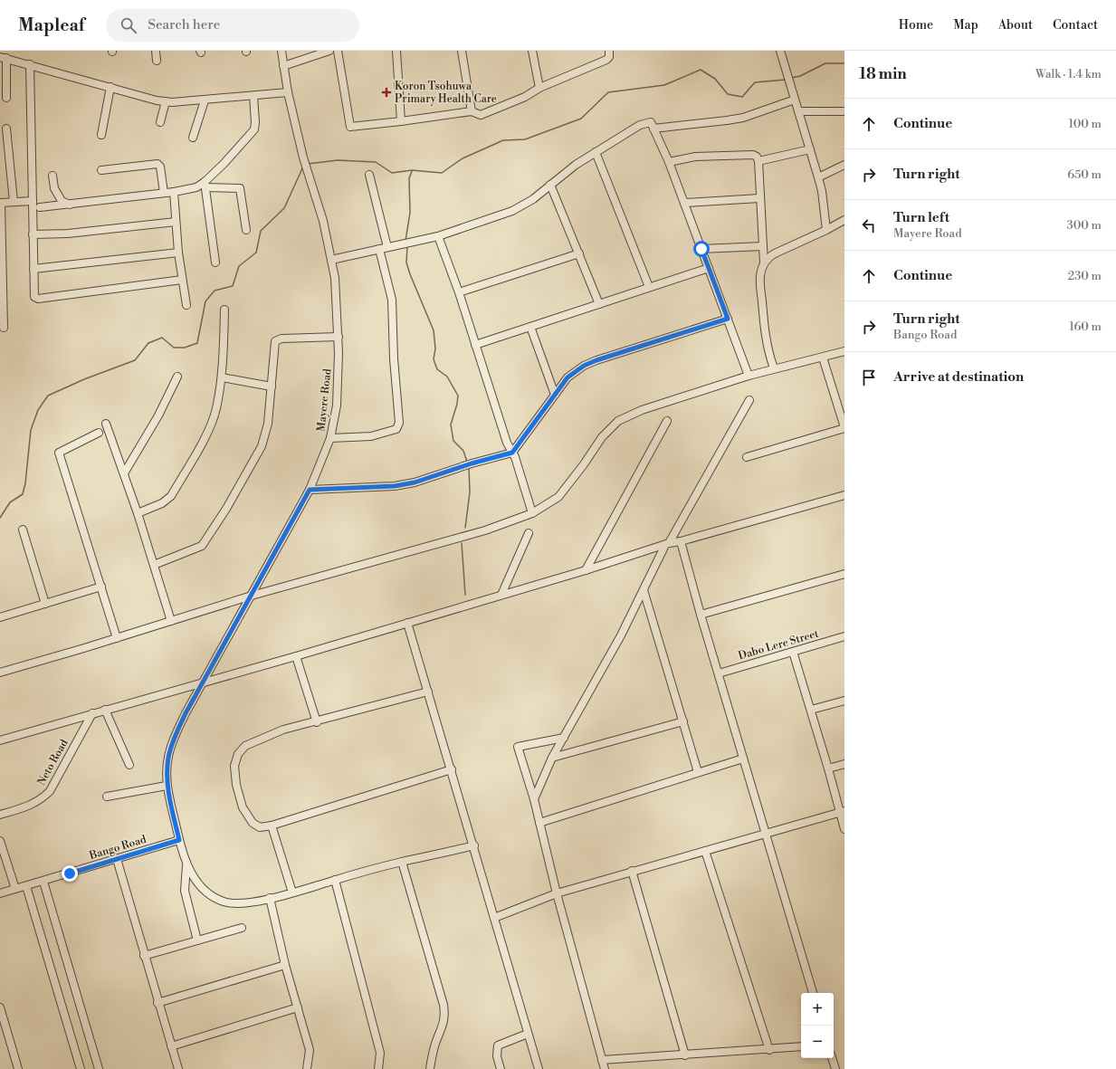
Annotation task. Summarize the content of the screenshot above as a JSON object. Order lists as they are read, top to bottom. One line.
{"streets":{"street":["Mayere Road","Dabo Lere Street","Neto Road","Bango Road"]},"crossings":[["Mayere Road","Bango Road"]],"places":{"health":["Koron Tsohuwa Primary Health Care"]},"page":{"header":"Mapleaf","search":"Search here","nav":["Home","Map","About","Contact"],"heading":["18 min","Walk · 1.4 km"],"list":[["Continue","100 m"],["Turn right","650 m"],["Turn left","Mayere Road","300 m"],["Continue","230 m"],["Turn right","Bango Road","160 m"],"Arrive at destination"],"map_buttons":["+","−"]}}
